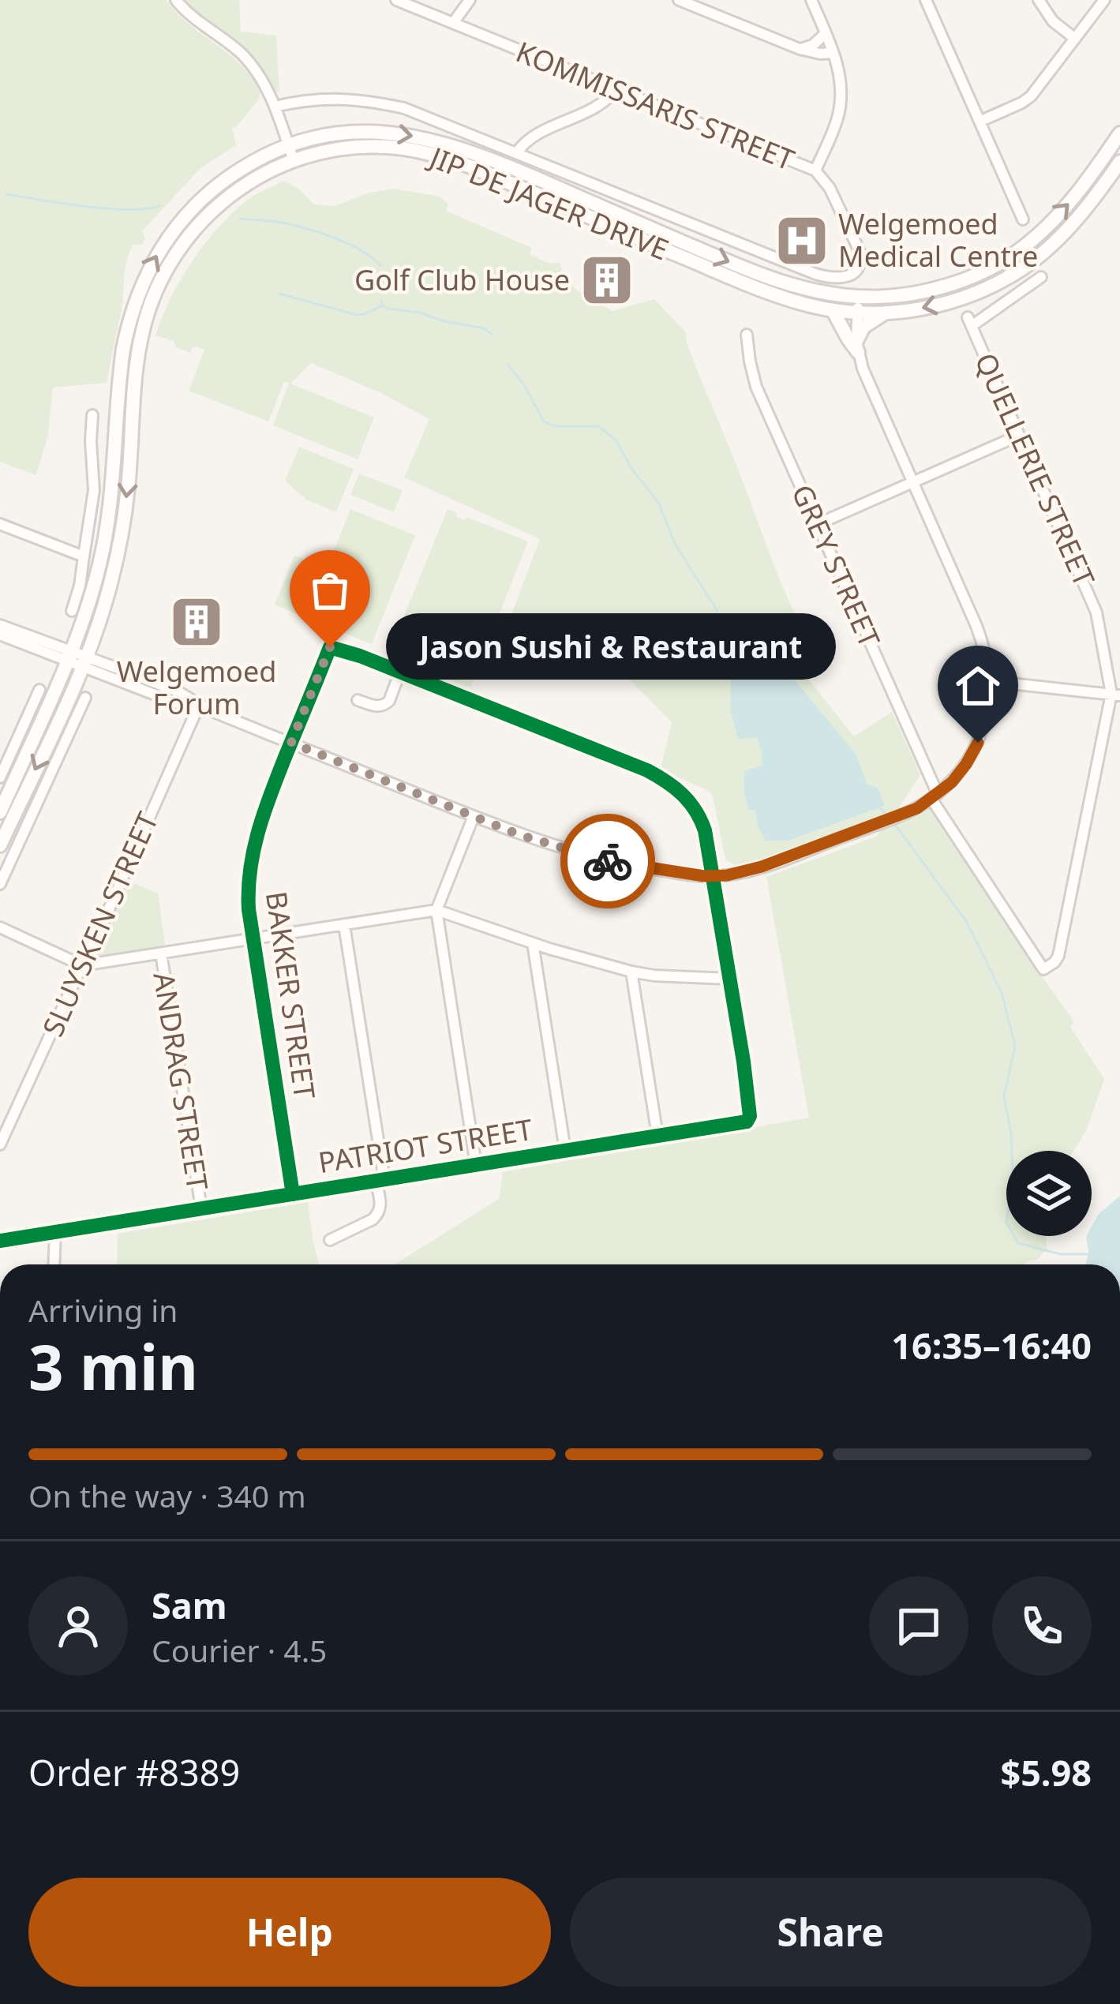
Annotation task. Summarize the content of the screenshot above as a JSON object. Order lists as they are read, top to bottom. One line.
{"streets":{"main road":["JIP DE JAGER DRIVE"],"street":["KOMMISSARIS STREET","QUELLERIE STREET","GREY STREET","SLUYSKEN STREET","BAKKER STREET","ANDRAG STREET","PATRIOT STREET"]},"crossings":[["QUELLERIE STREET","GREY STREET"],["BAKKER STREET","PATRIOT STREET"],["ANDRAG STREET","PATRIOT STREET"]],"places":{"hospital":["Welgemoed Medical Centre"],"building":["Golf Club House","Welgemoed Forum"],"other":["Jason Sushi & Restaurant"]},"page":{"bubble":"Jason Sushi & Restaurant","heading":["3 min","Arriving in","16:35–16:40"],"panel":["Sam","Courier · 4.5","Order #8389","$5.98"],"bar":"On the way · 340 m","buttons":["Help","Share"]}}
